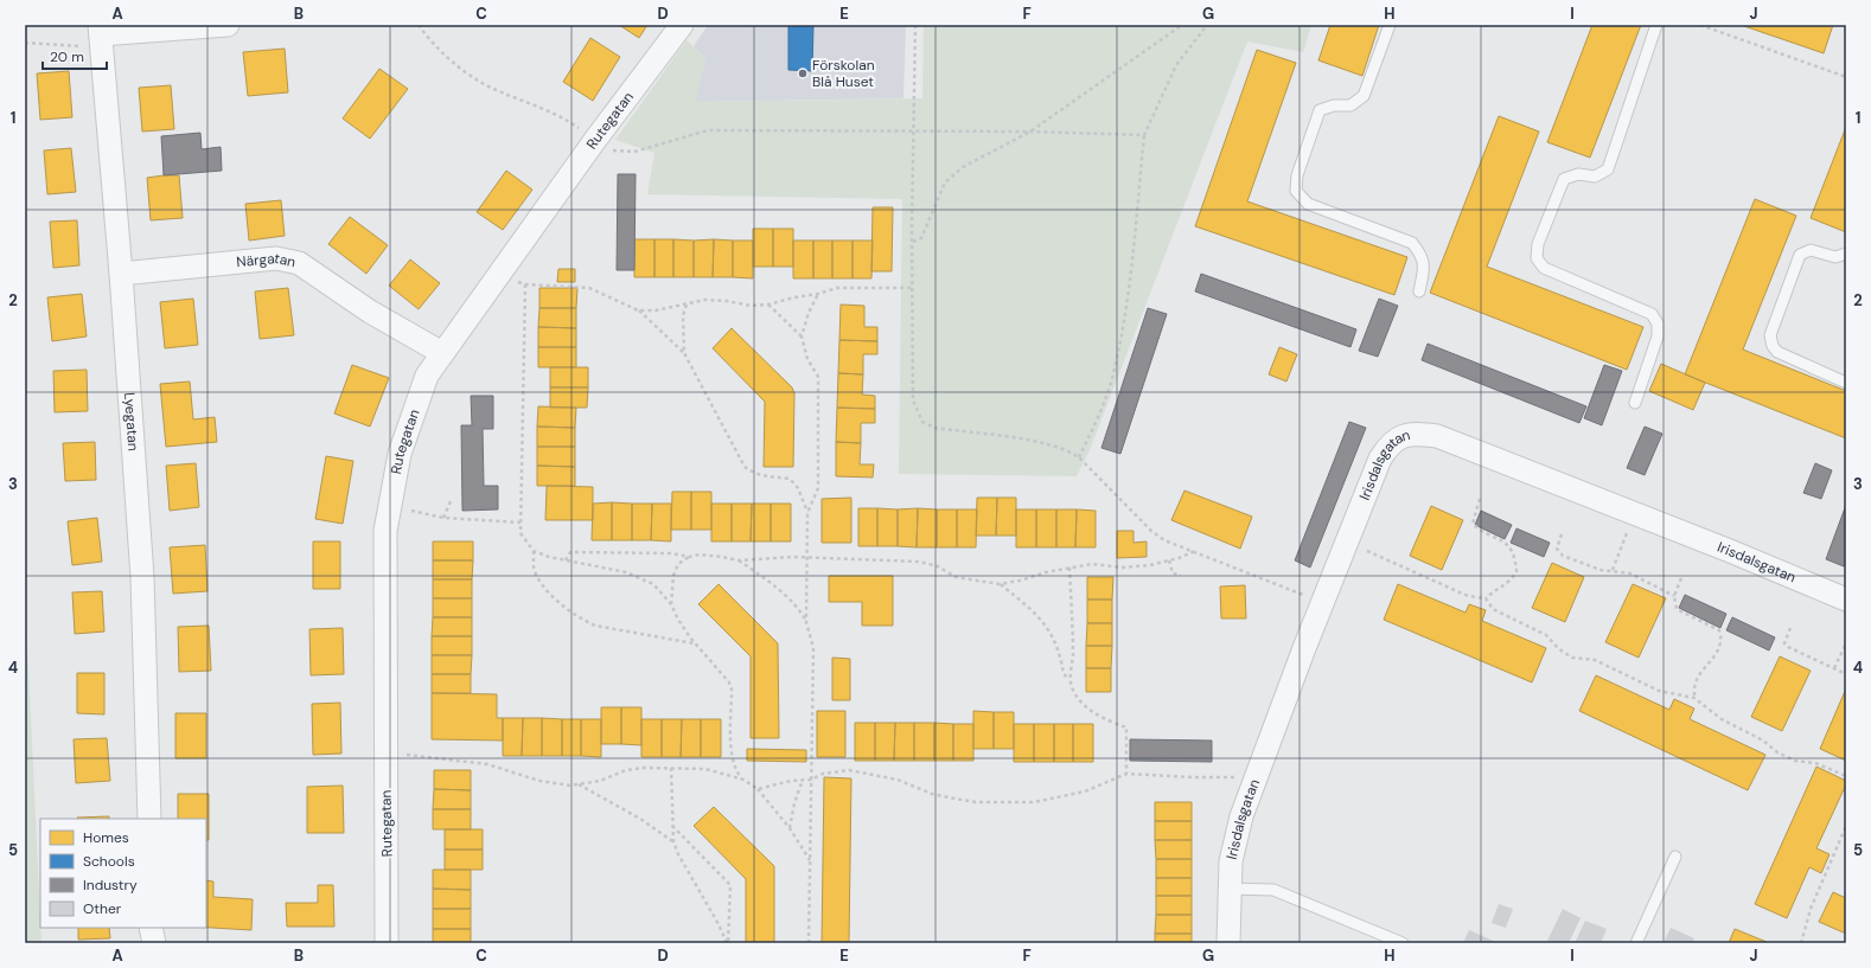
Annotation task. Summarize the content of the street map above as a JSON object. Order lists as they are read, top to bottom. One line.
{"streets":{"street":["Rutegatan","Närgatan","Lyegatan","Irisdalsgatan"]},"crossings":[["Rutegatan","Närgatan"],["Närgatan","Lyegatan"]],"places":["Förskolan Blå Huset"],"legend":["Homes","Schools","Industry","Other"],"scale_bar":"20 m","grid":{"columns":["A","B","C","D","E","F","G","H","I","J"],"rows":["1","2","3","4","5"]}}
